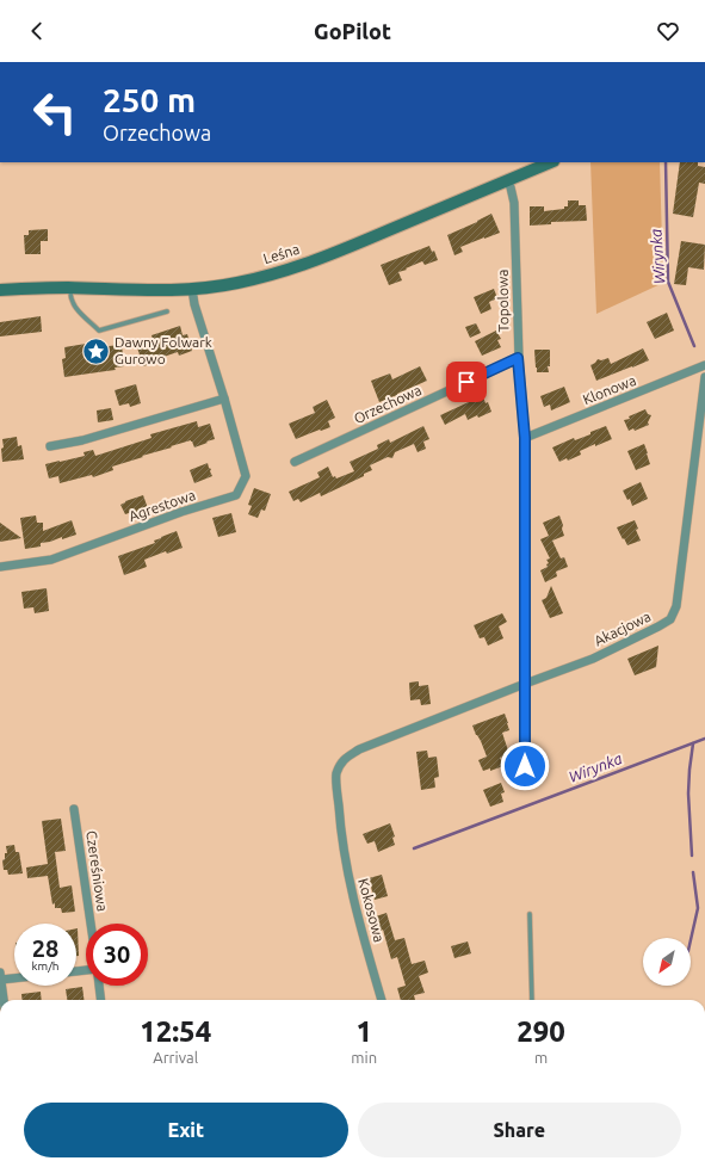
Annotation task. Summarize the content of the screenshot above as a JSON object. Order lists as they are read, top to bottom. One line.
{"streets":{"street":["Leśna","Topolowa","Klonowa","Orzechowa","Agrestowa","Akacjowa","Czereśniowa","Kokosowa"]},"crossings":[["Leśna","Topolowa"],["Leśna","Agrestowa"],["Topolowa","Klonowa"],["Topolowa","Orzechowa"],["Topolowa","Akacjowa"],["Akacjowa","Kokosowa"]],"water":["Wirynka"],"places":{"place":["Dawny Folwark Gurowo"]},"north":"bottom left","page":{"header":"GoPilot","turn":["250 m","Orzechowa"],"speed":"28 km/h","limit":"30","eta":["12:54","Arrival","1","min","290","m"],"buttons":["Exit","Share"]}}
